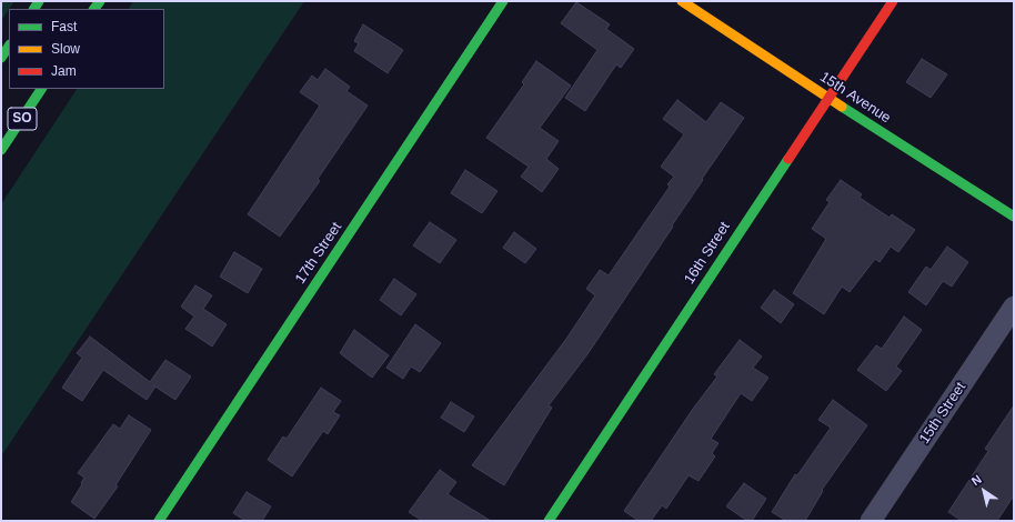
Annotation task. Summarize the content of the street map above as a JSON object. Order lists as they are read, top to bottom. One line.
{"streets":{"main road":["15th Avenue","SO","17th Street","16th Street"],"street":["15th Street"]},"crossings":[["15th Avenue","16th Street"]],"legend":["Fast","Slow","Jam"],"north":"top left"}
